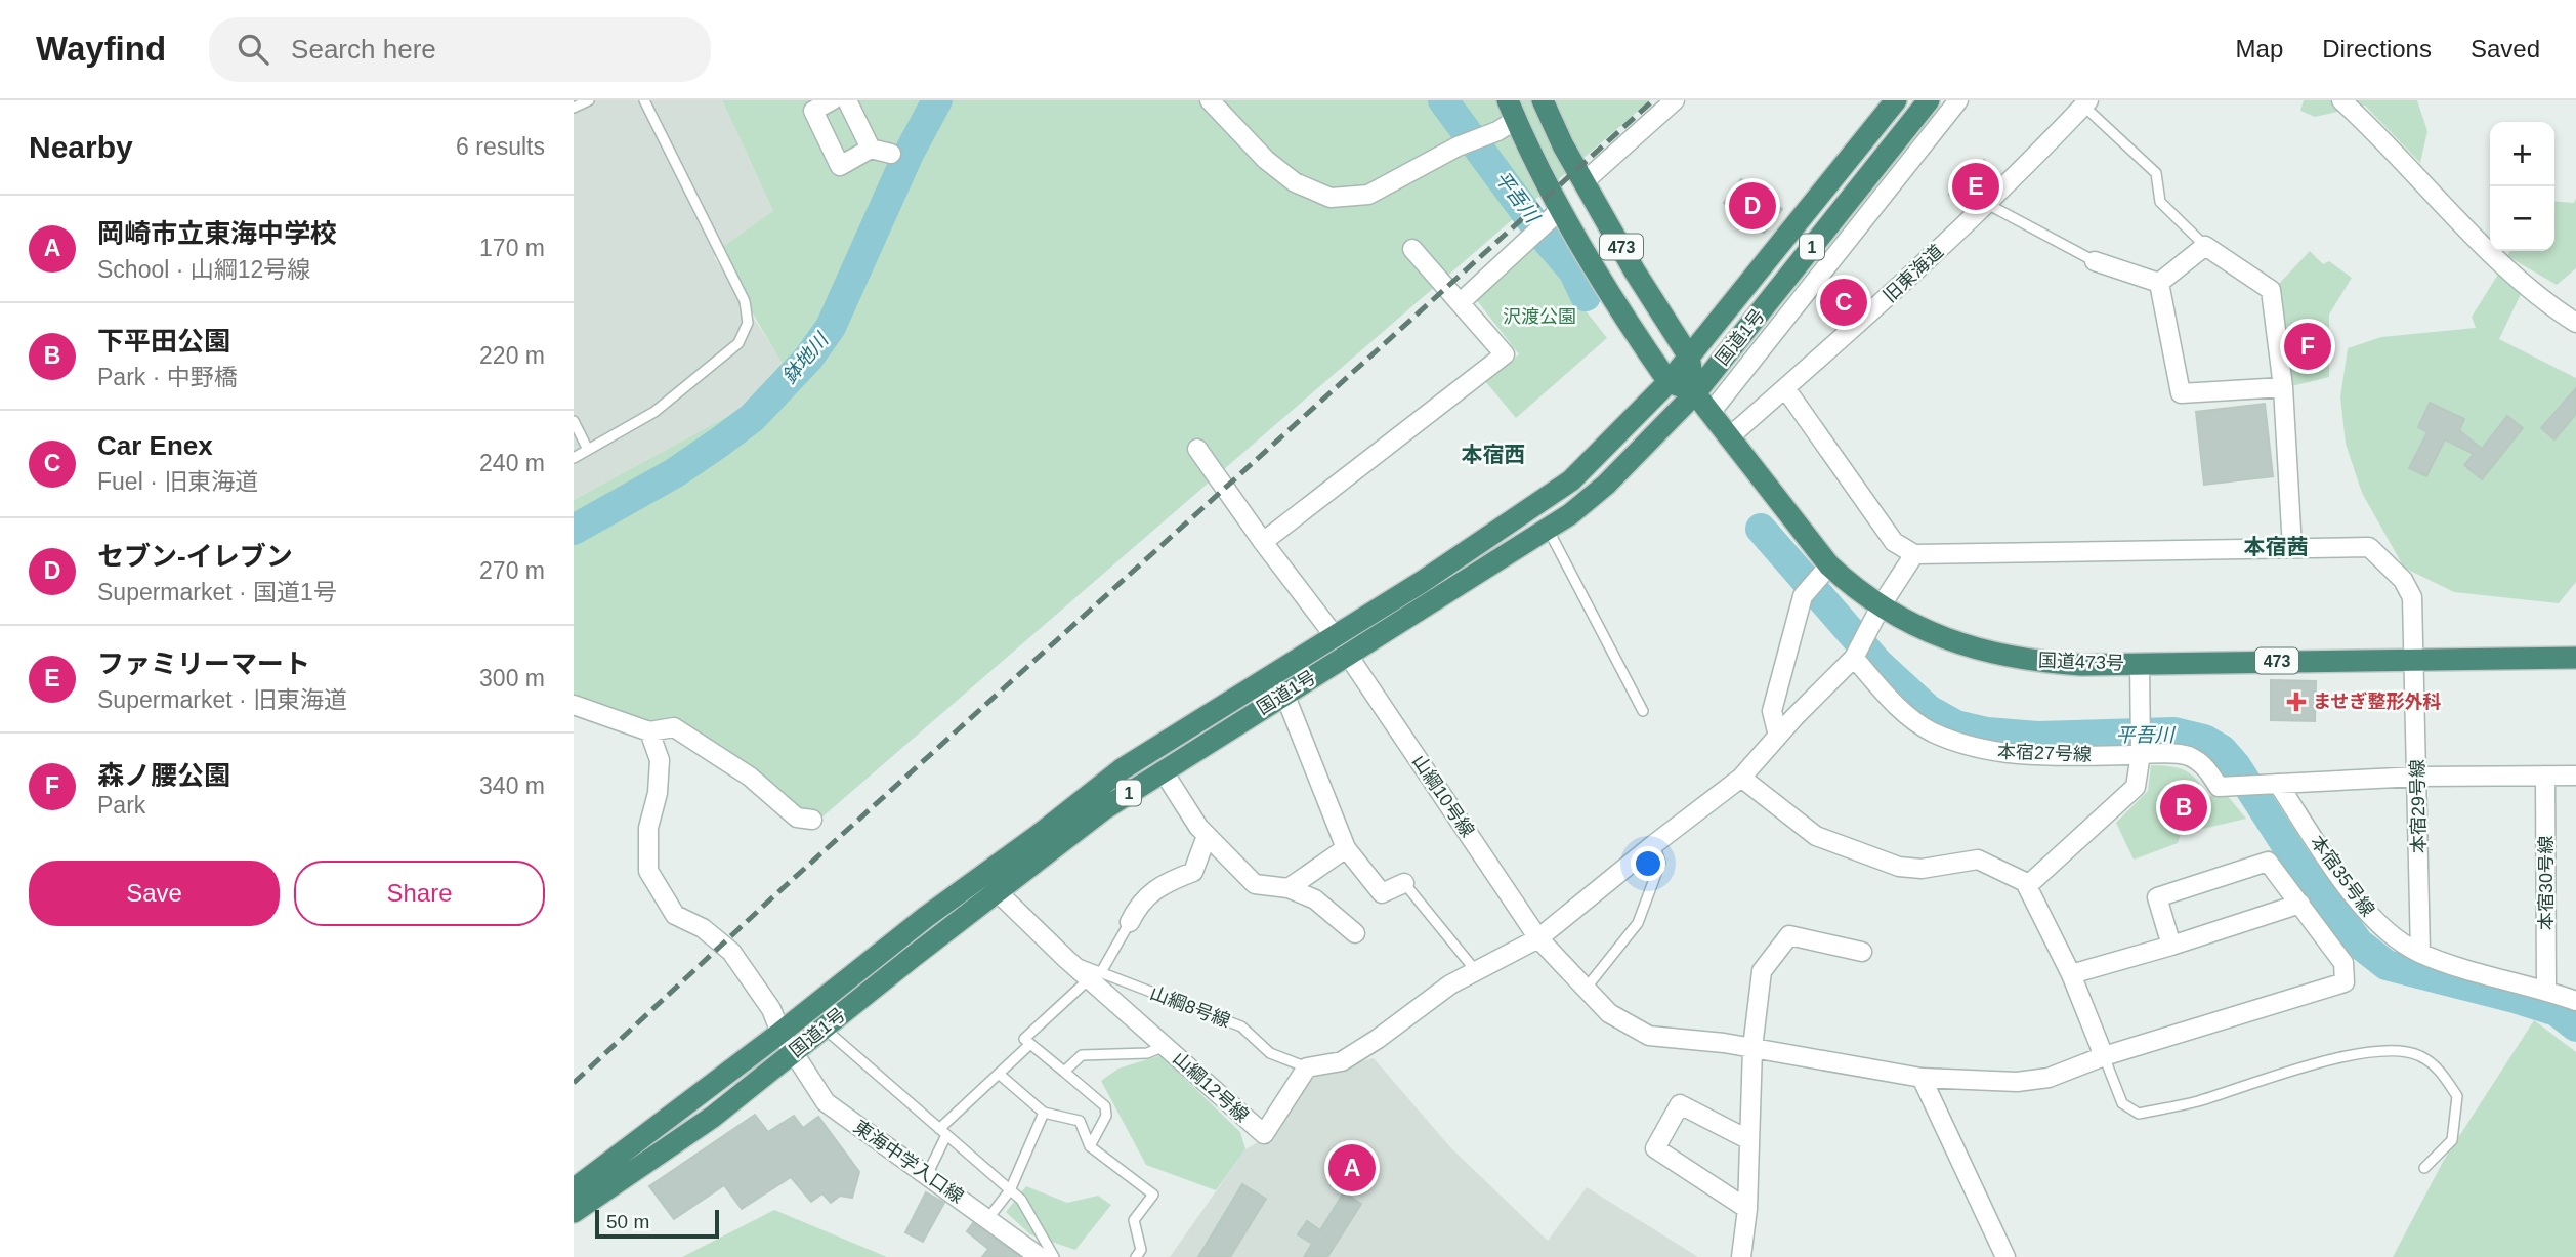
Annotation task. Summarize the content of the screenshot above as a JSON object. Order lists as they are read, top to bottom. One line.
{"streets":{"highway":["473","1","国道1号","国道473号"],"street":["旧東海道","本宿27号線","山綱10号線","本宿29号線","本宿35号線","本宿30号線","山綱12号線","東海中学入口線"],"lane":["山綱8号線"]},"crossings":[["473","国道1号"],["473","国道473号"],["旧東海道","国道473号"],["国道1号","国道473号"],["国道1号","山綱10号線"],["国道1号","山綱12号線"],["国道1号","東海中学入口線"],["国道473号","本宿29号線"],["本宿27号線","本宿35号線"],["本宿29号線","本宿35号線"],["本宿35号線","本宿30号線"],["山綱8号線","山綱12号線"]],"districts":["本宿西","本宿茜"],"water":["平吾川","鉢地川"],"parks":["沢渡公園"],"places":{"health":["ませぎ整形外科"]},"scale_bar":"50 m","page":{"header":"Wayfind","search":"Search here","nav":["Map","Directions","Saved"],"heading":["Nearby","6 results"],"map_buttons":["+","−"],"pins":["E","D","C","F","B","A"],"list":[{"mark":"A","name":"岡崎市立東海中学校","note":"School · 山綱12号線","value":"170 m"},{"mark":"B","name":"下平田公園","note":"Park · 中野橋","value":"220 m"},{"mark":"C","name":"Car Enex","note":"Fuel · 旧東海道","value":"240 m"},{"mark":"D","name":"セブン-イレブン","note":"Supermarket · 国道1号","value":"270 m"},{"mark":"E","name":"ファミリーマート","note":"Supermarket · 旧東海道","value":"300 m"},{"mark":"F","name":"森ノ腰公園","note":"Park","value":"340 m"}],"buttons":["Save","Share"],"scale":"50 m"}}
